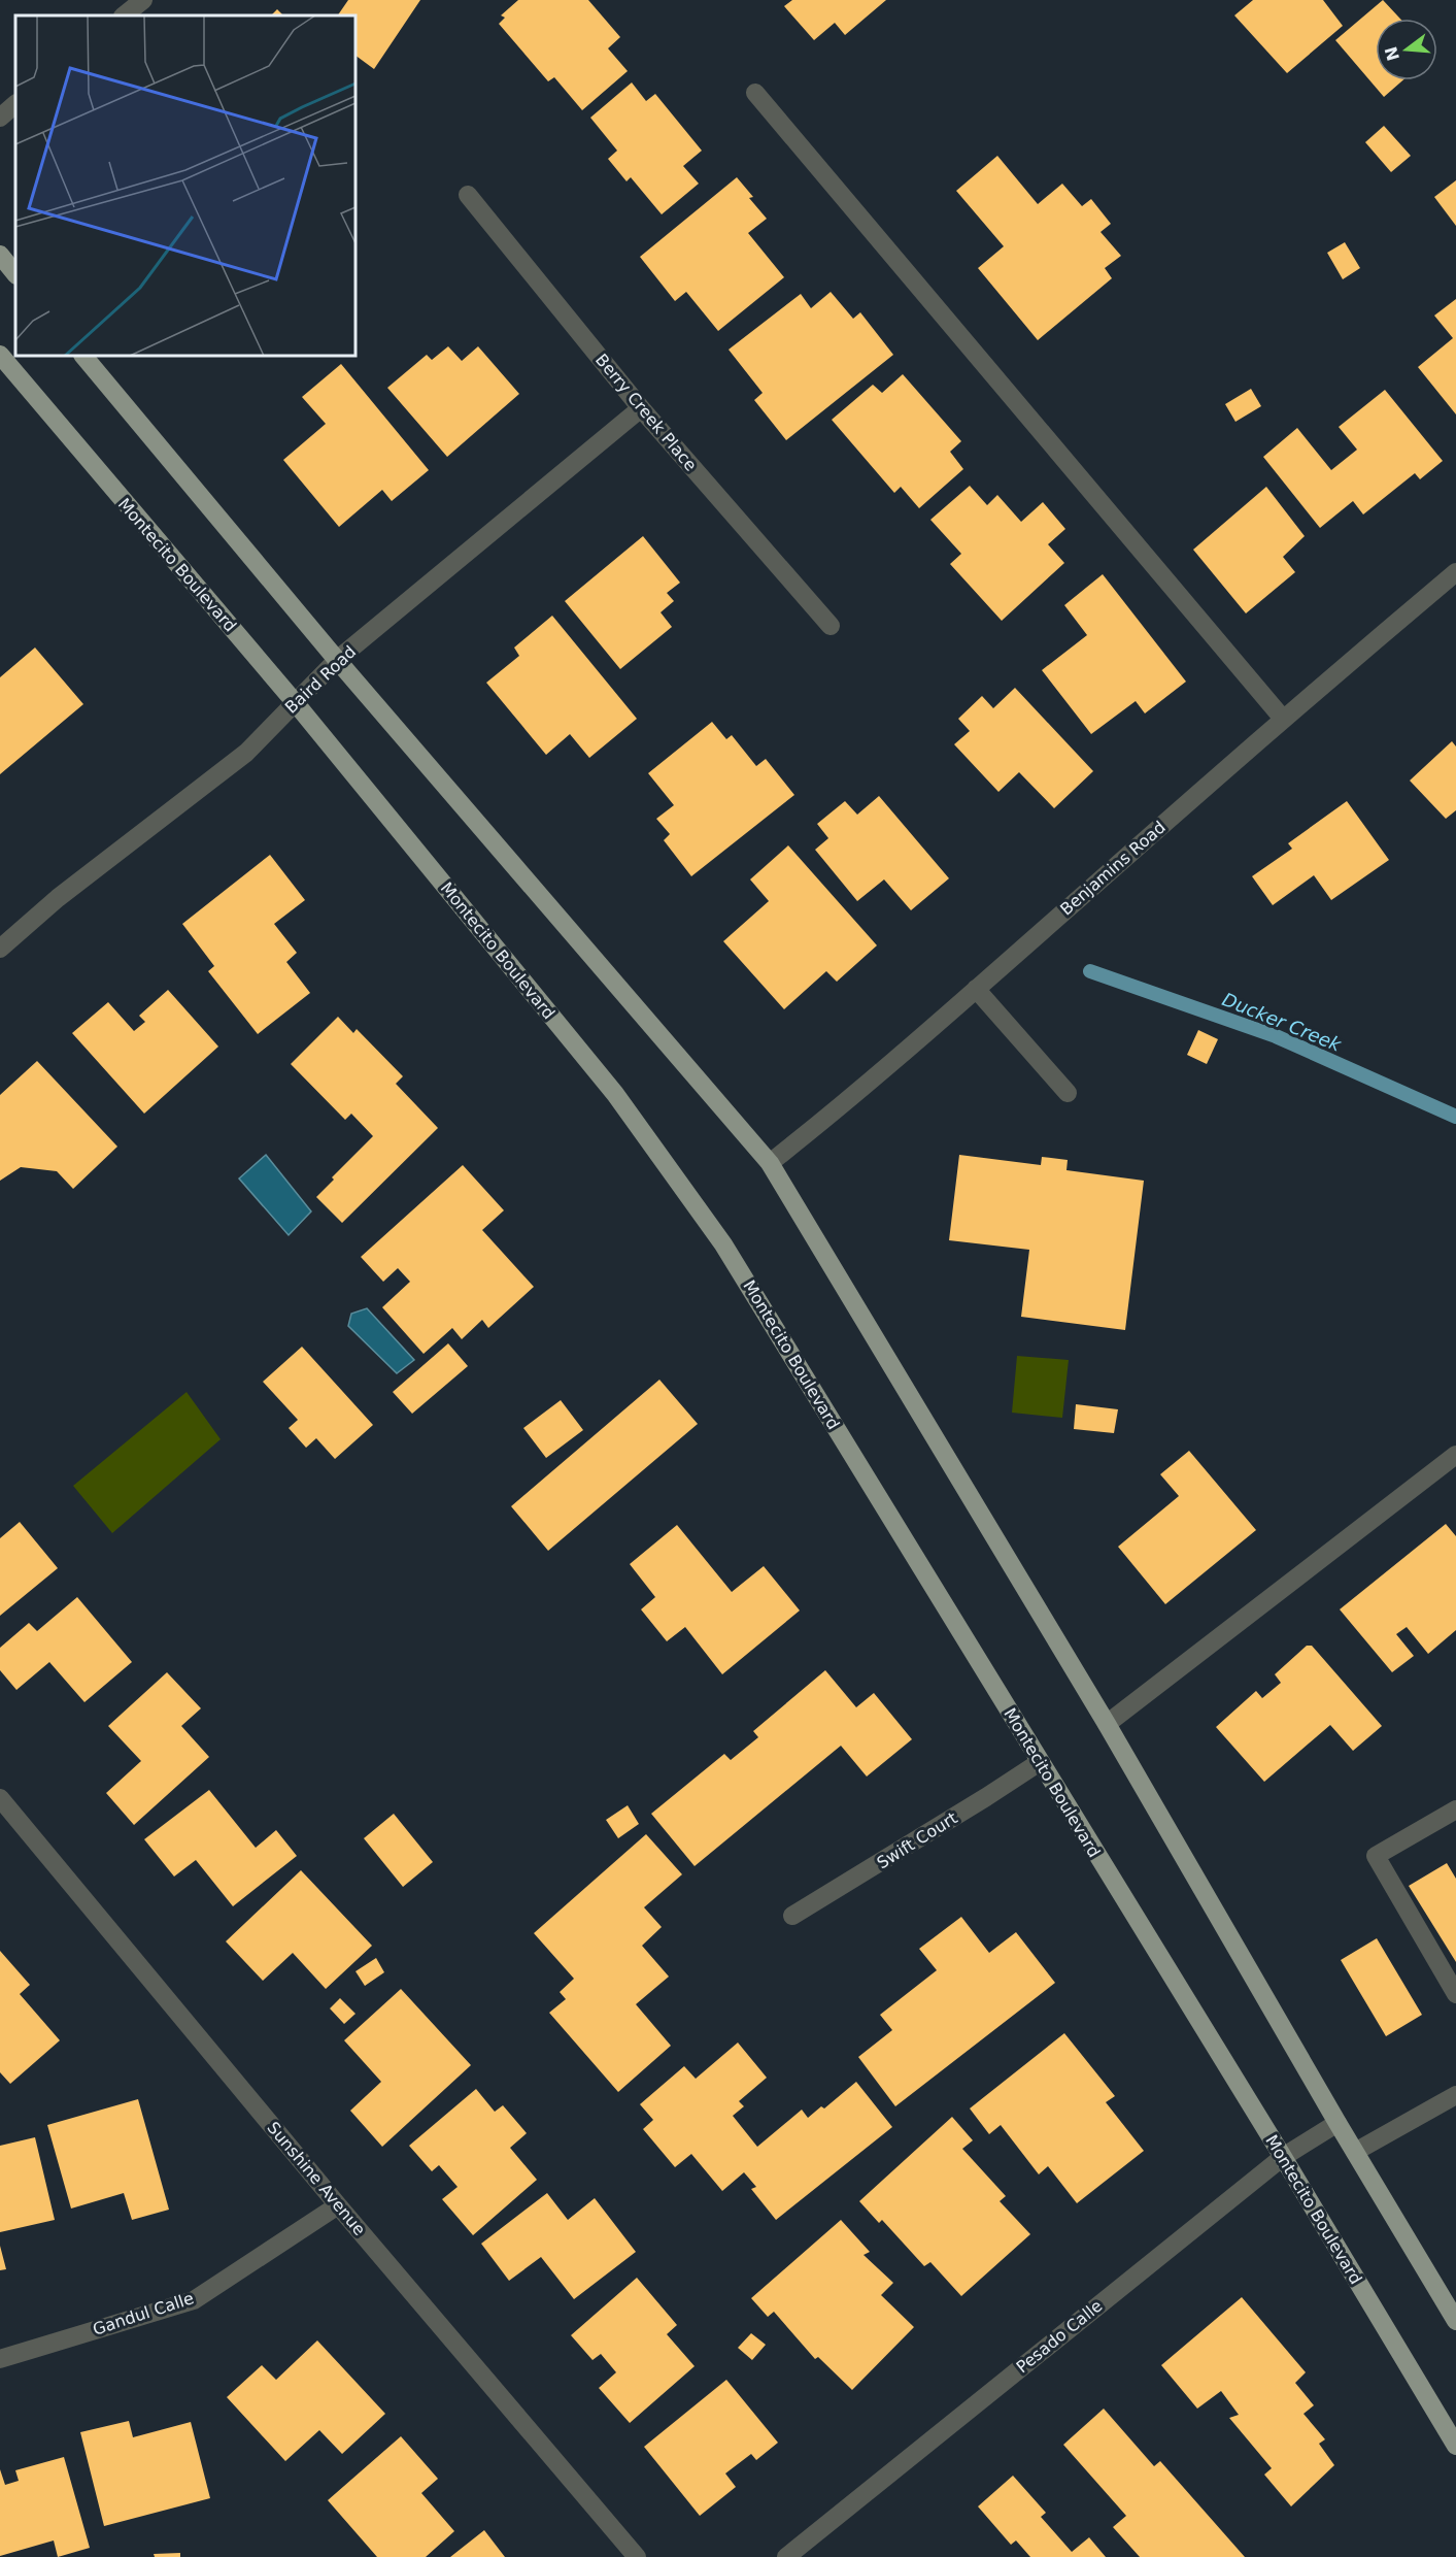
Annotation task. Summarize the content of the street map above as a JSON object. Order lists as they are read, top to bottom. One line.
{"streets":{"main road":["Montecito Boulevard"],"street":["Berry Creek Place","Baird Road","Benjamins Road","Swift Court","Sunshine Avenue","Gandul Calle","Pesado Calle"]},"crossings":[["Berry Creek Place","Baird Road"],["Montecito Boulevard","Baird Road"],["Montecito Boulevard","Swift Court"],["Montecito Boulevard","Pesado Calle"],["Sunshine Avenue","Gandul Calle"]],"water":["Ducker Creek"],"north":"left"}
